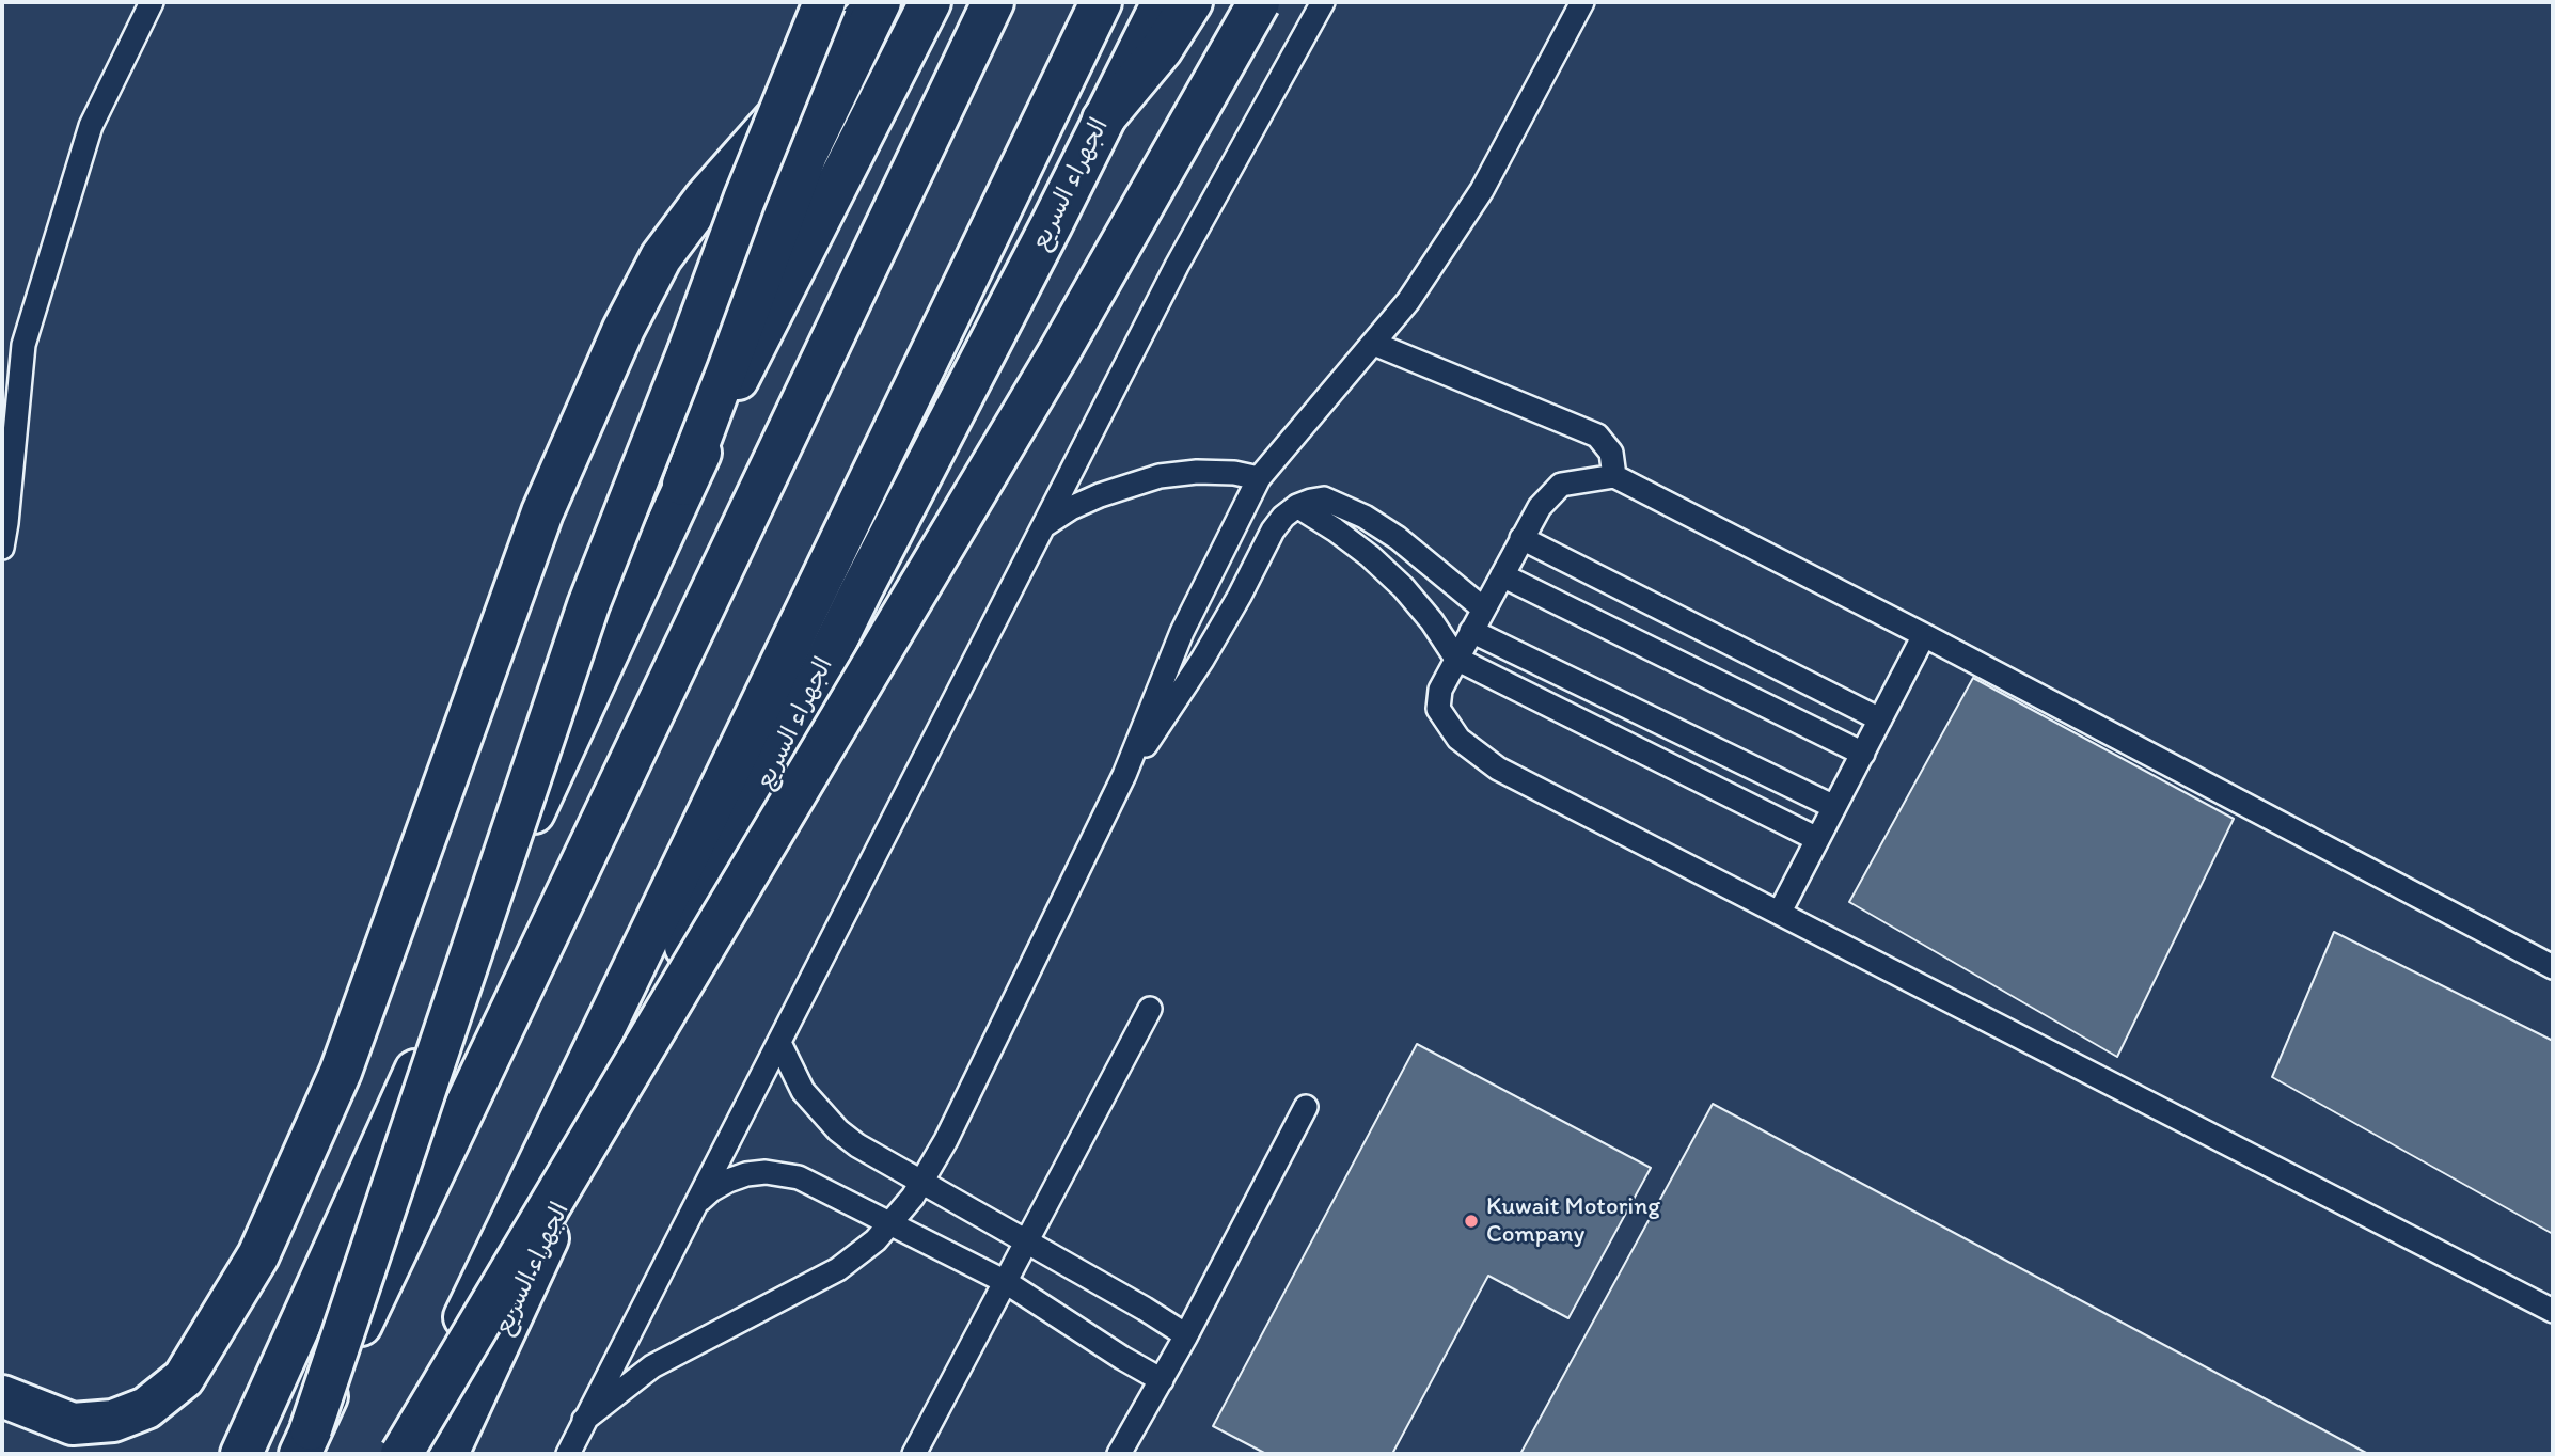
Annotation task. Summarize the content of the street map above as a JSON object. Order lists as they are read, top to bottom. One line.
{"streets":{"main road":["الجهراء السريع"]},"places":["Kuwait Motoring Company"]}
